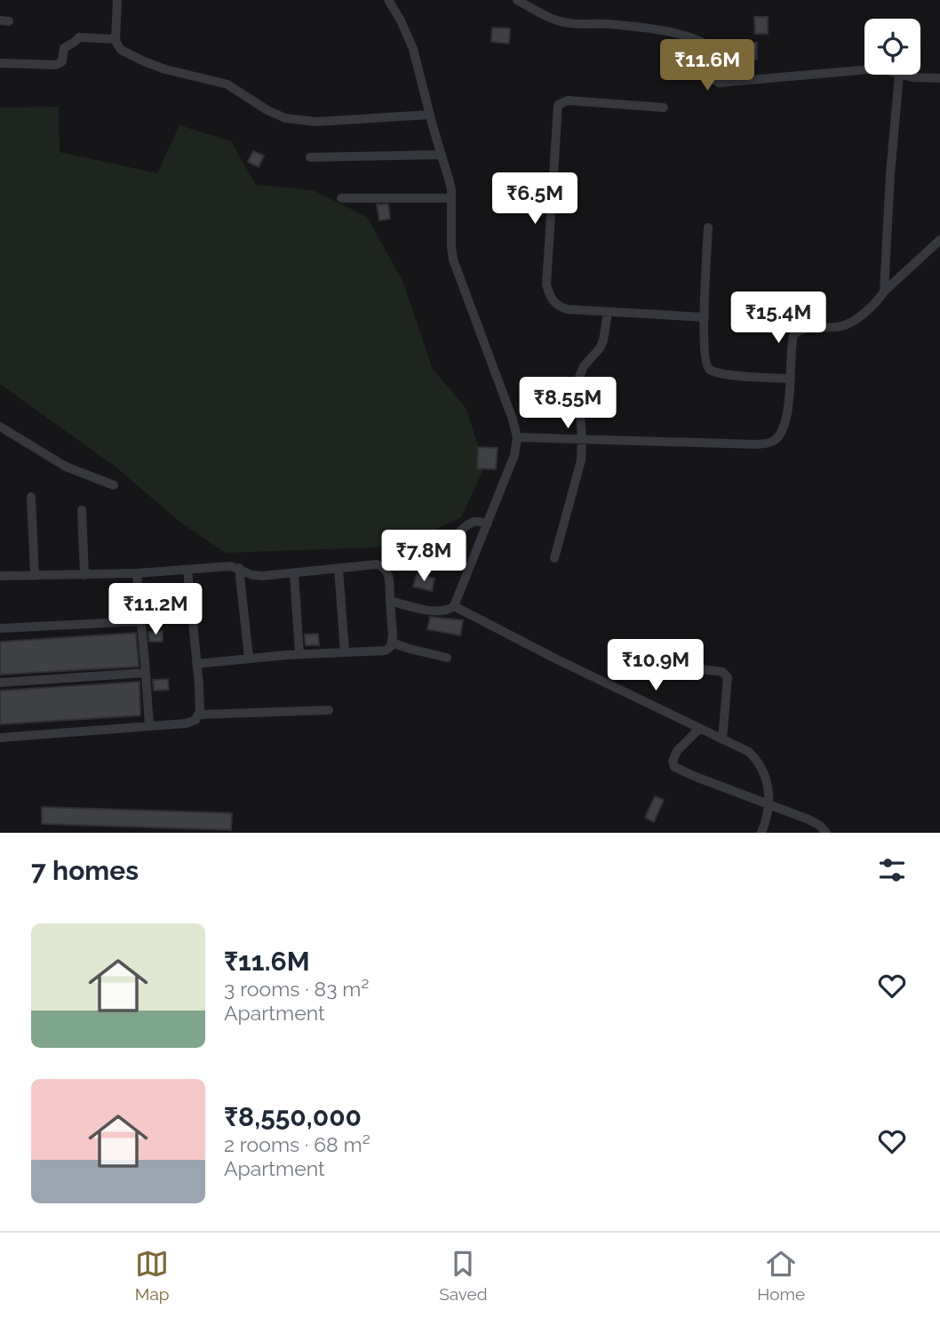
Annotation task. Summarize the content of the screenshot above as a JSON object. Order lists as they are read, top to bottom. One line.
{"page":{"price":["₹11.6M","₹6.5M","₹15.4M","₹8.55M","₹7.8M","₹11.2M","₹10.9M"],"heading":"7 homes","list":[{"name":"₹11.6M","note":"3 rooms · 83 m² · Apartment"},{"name":"₹8,550,000","note":"2 rooms · 68 m² · Apartment"}],"tabs":["Map","Saved","Home"]}}
